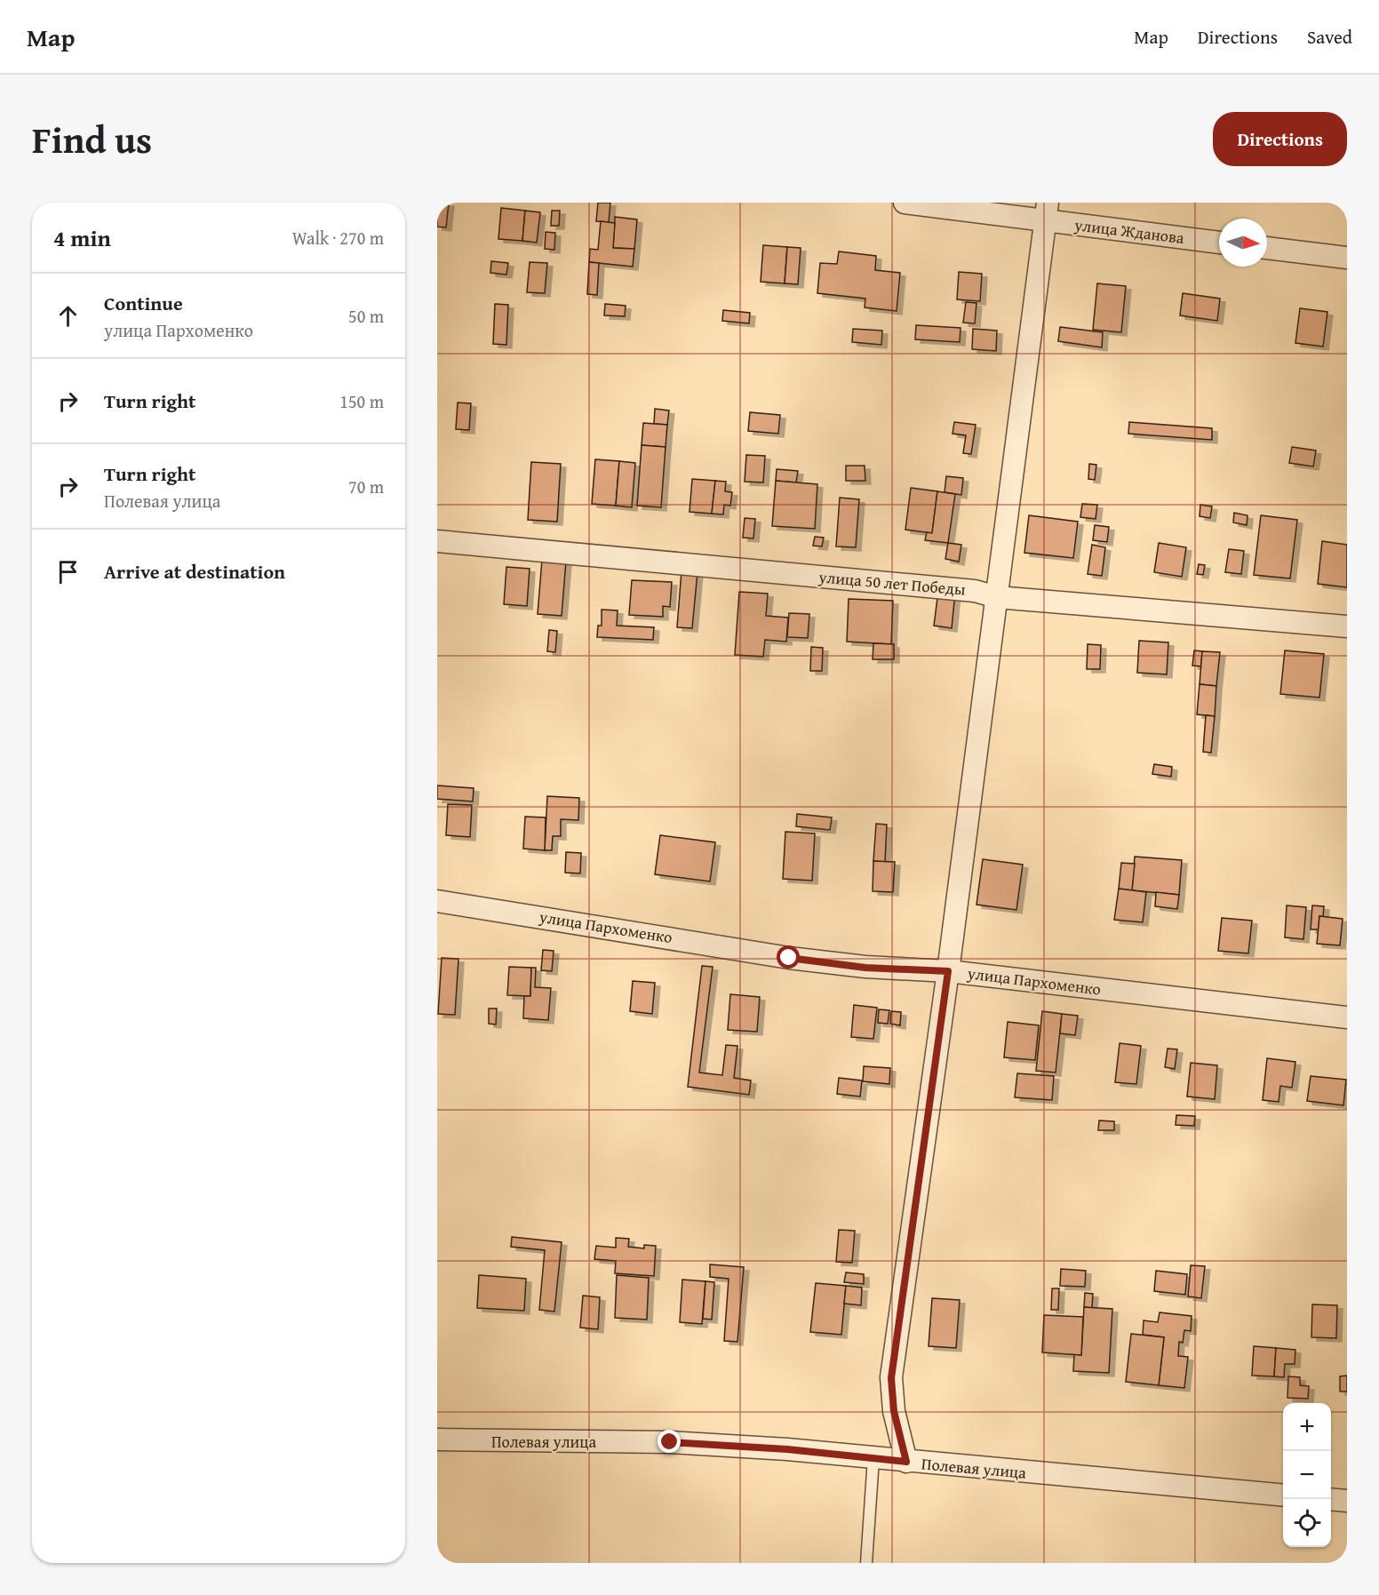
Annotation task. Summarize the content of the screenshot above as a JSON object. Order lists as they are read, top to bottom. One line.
{"streets":{"street":["улица Жданова","улица 50 лет Победы","улица Пархоменко","Полевая улица"]},"north":"right","page":{"header":"Map","nav":["Map","Directions","Saved"],"title":"Find us","buttons":"Directions","heading":["4 min","Walk · 270 m"],"list":[["Continue","улица Пархоменко","50 m"],["Turn right","150 m"],["Turn right","Полевая улица","70 m"],"Arrive at destination"],"map_buttons":["+","−"]}}
